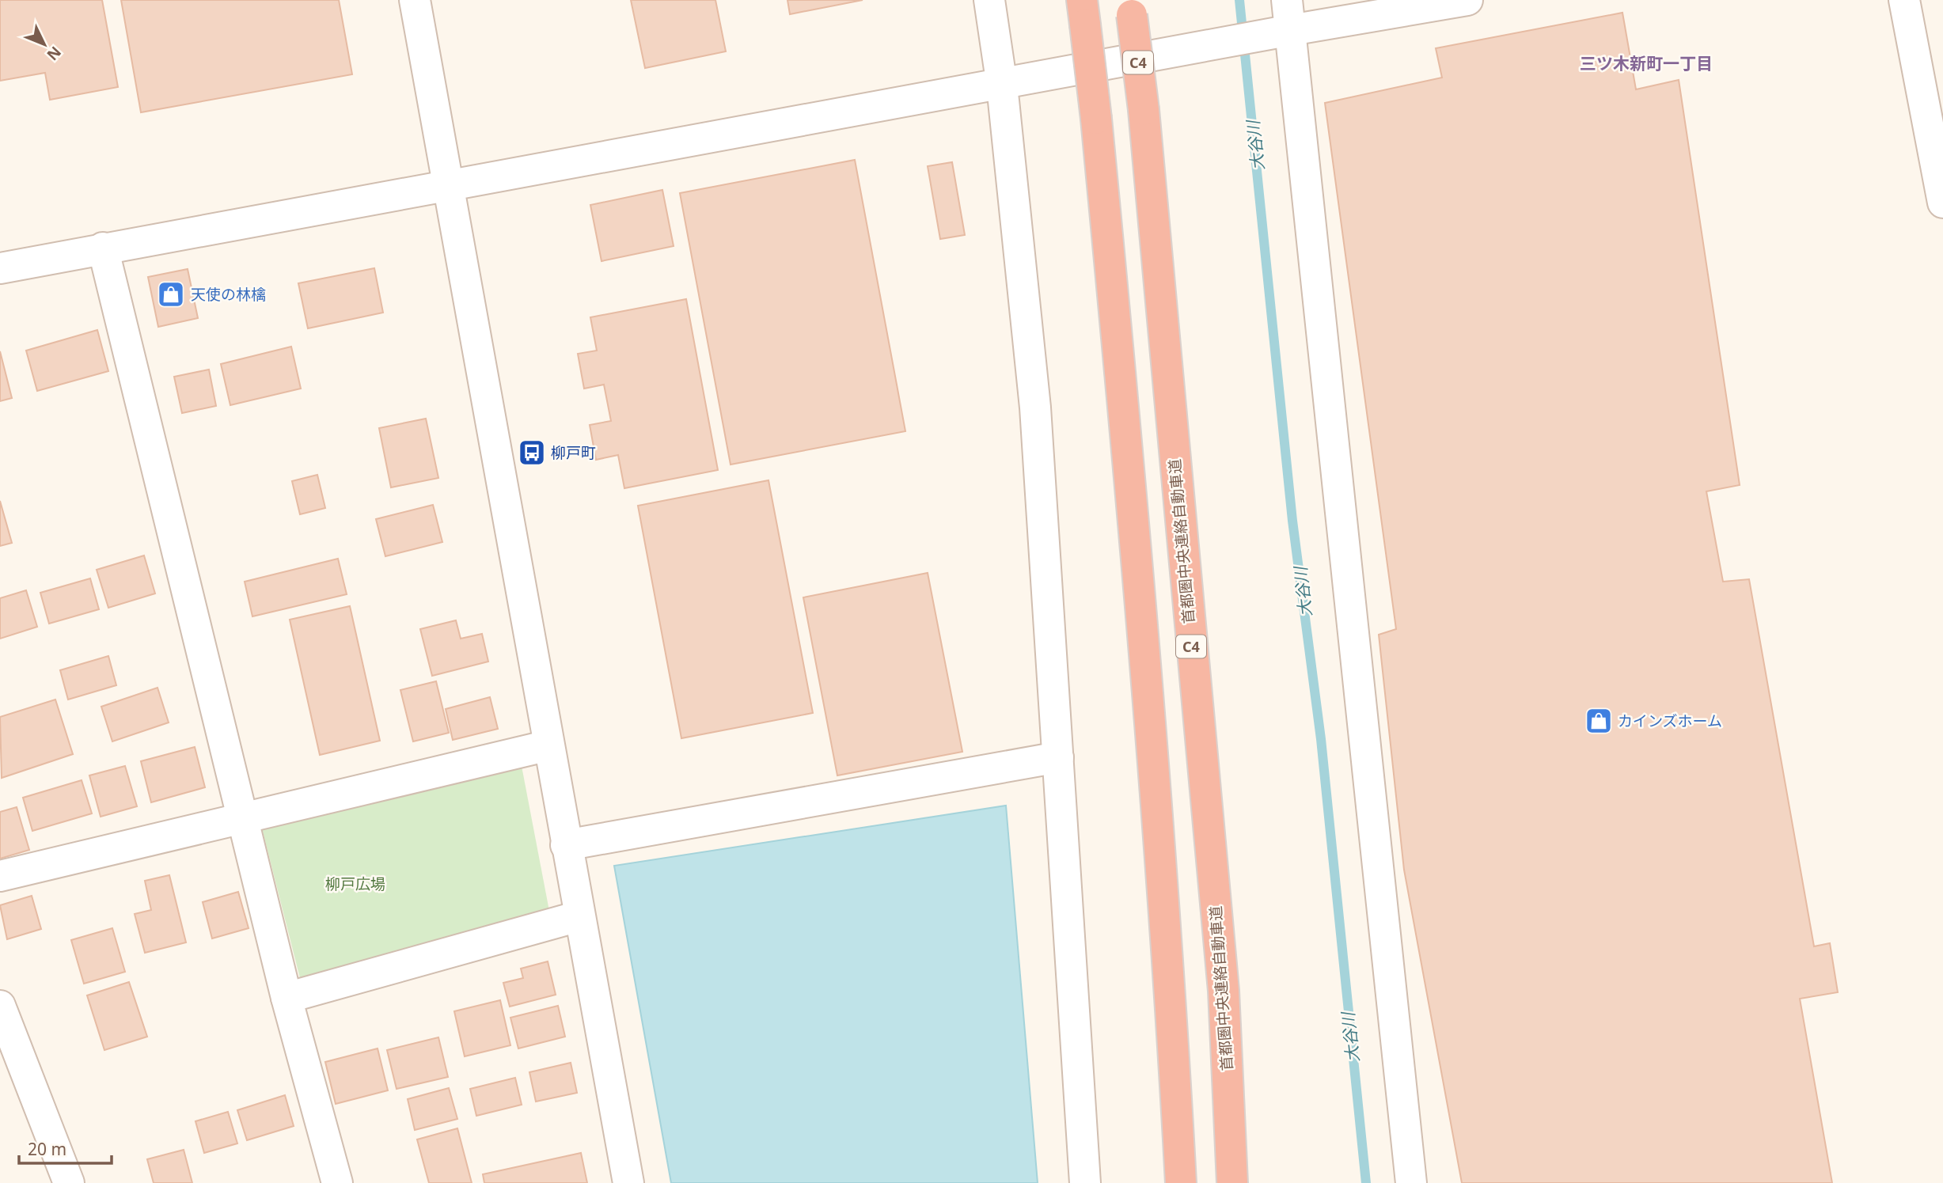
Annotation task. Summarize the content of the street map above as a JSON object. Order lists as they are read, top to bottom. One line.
{"streets":{"highway":["C4","首都圏中央連絡自動車道"]},"districts":["三ツ木新町一丁目"],"water":["大谷川"],"parks":["柳戸広場"],"places":{"shop":["天使の林檎","カインズホーム"],"bus stop":["柳戸町"]},"scale_bar":"20 m","north":"bottom right"}
